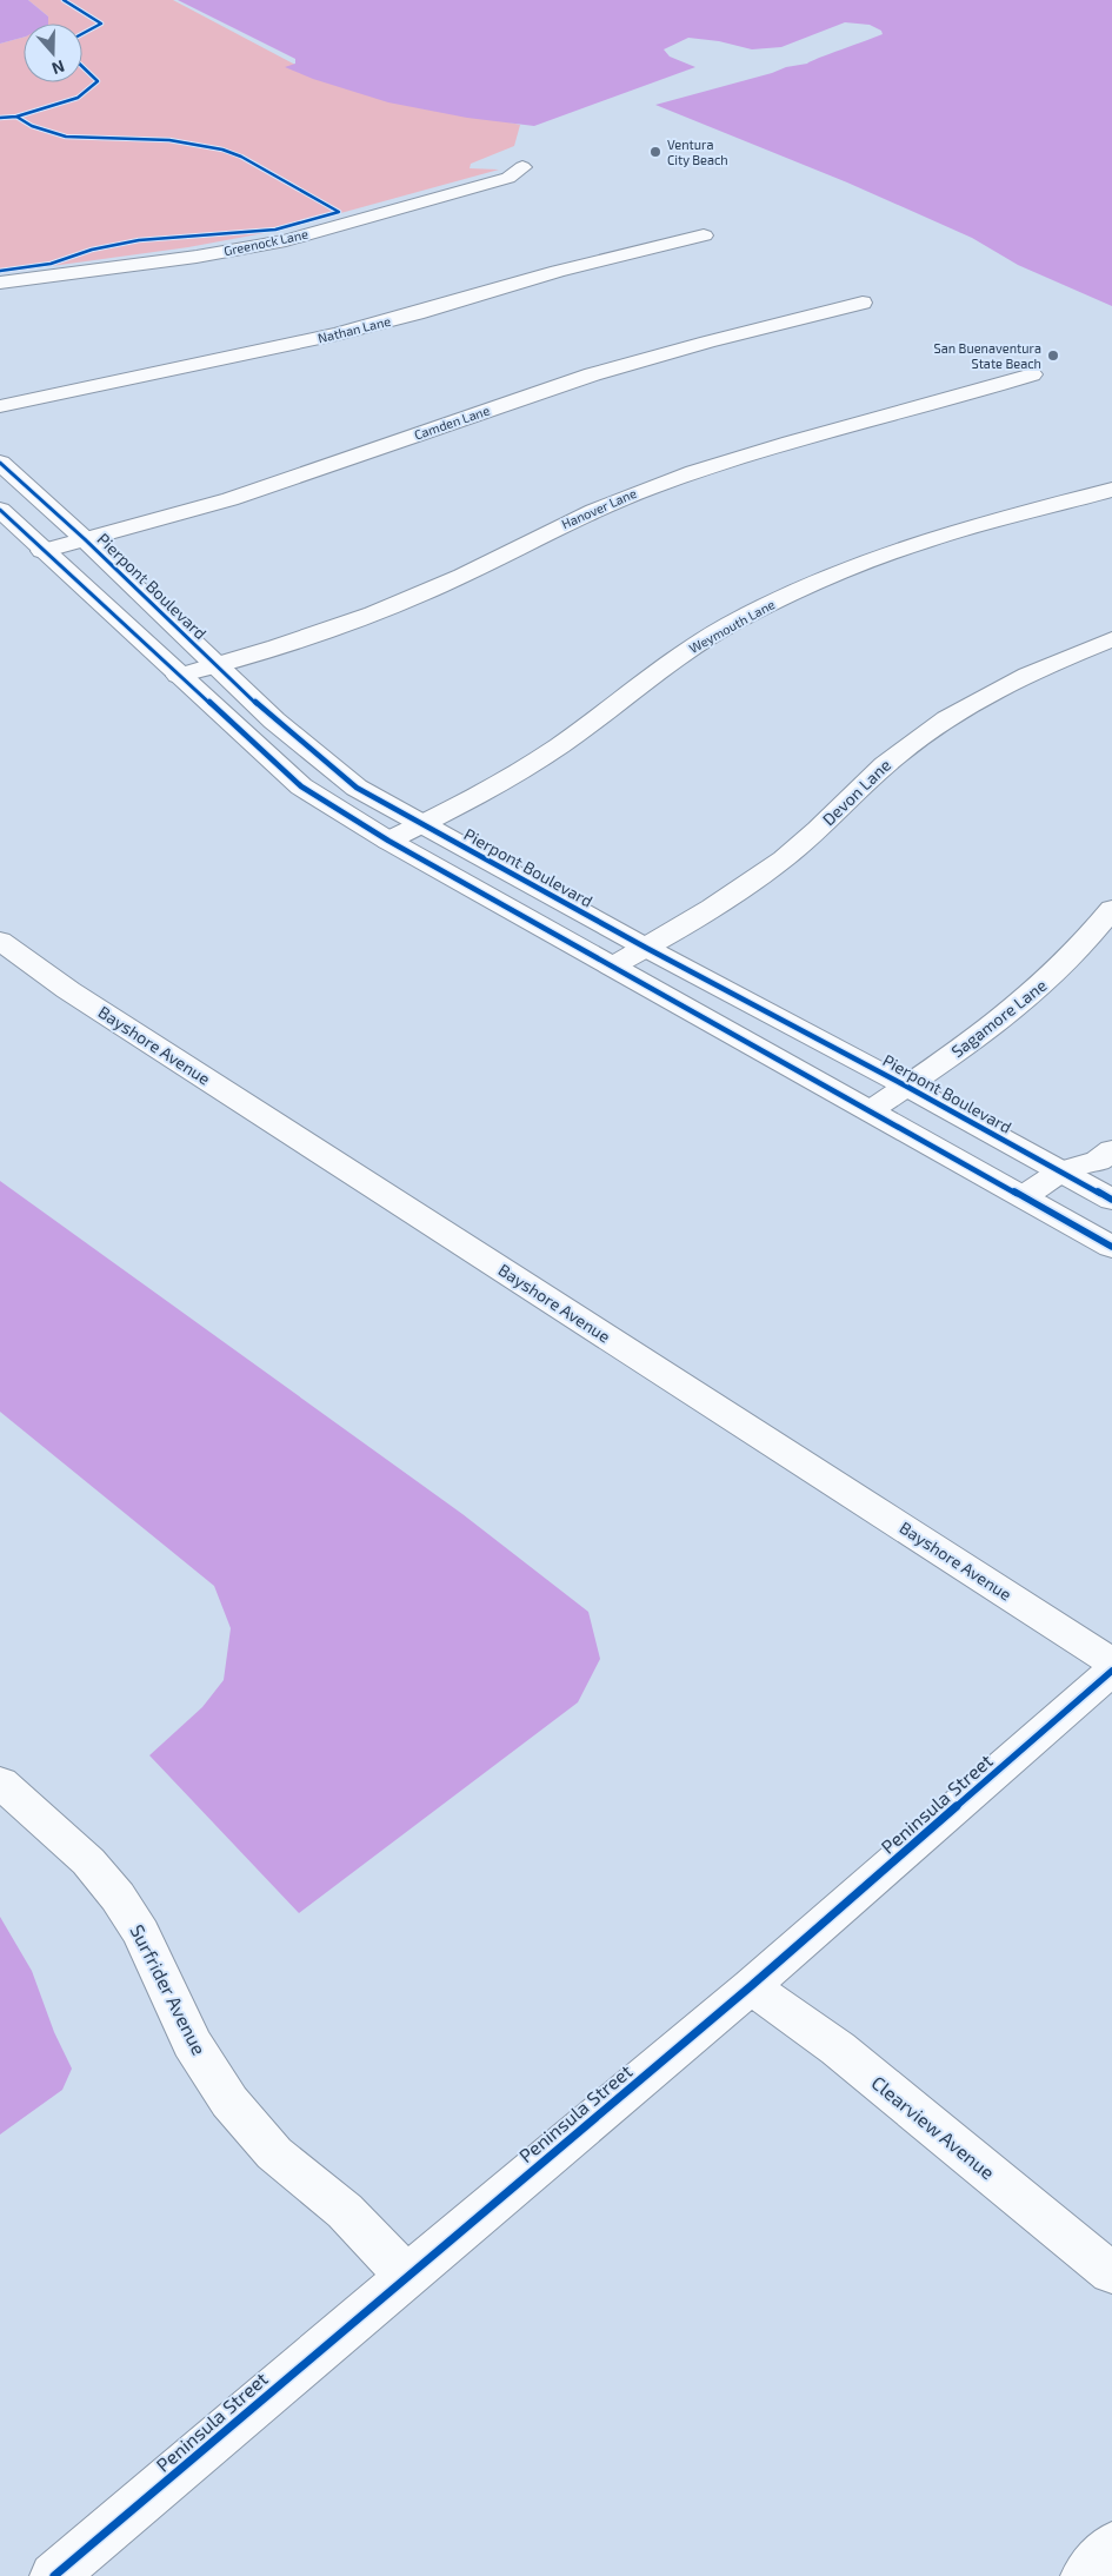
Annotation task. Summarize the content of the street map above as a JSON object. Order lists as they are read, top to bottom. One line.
{"streets":{"street":["Greenock Lane","Nathan Lane","Camden Lane","Hanover Lane","Pierpont Boulevard","Weymouth Lane","Devon Lane","Sagamore Lane","Bayshore Avenue","Peninsula Street","Surfrider Avenue","Clearview Avenue"]},"crossings":[["Camden Lane","Pierpont Boulevard"],["Hanover Lane","Pierpont Boulevard"],["Pierpont Boulevard","Weymouth Lane"],["Pierpont Boulevard","Devon Lane"],["Pierpont Boulevard","Sagamore Lane"],["Peninsula Street","Surfrider Avenue"],["Peninsula Street","Clearview Avenue"]],"places":["Ventura City Beach","San Buenaventura State Beach"],"north":"bottom"}
